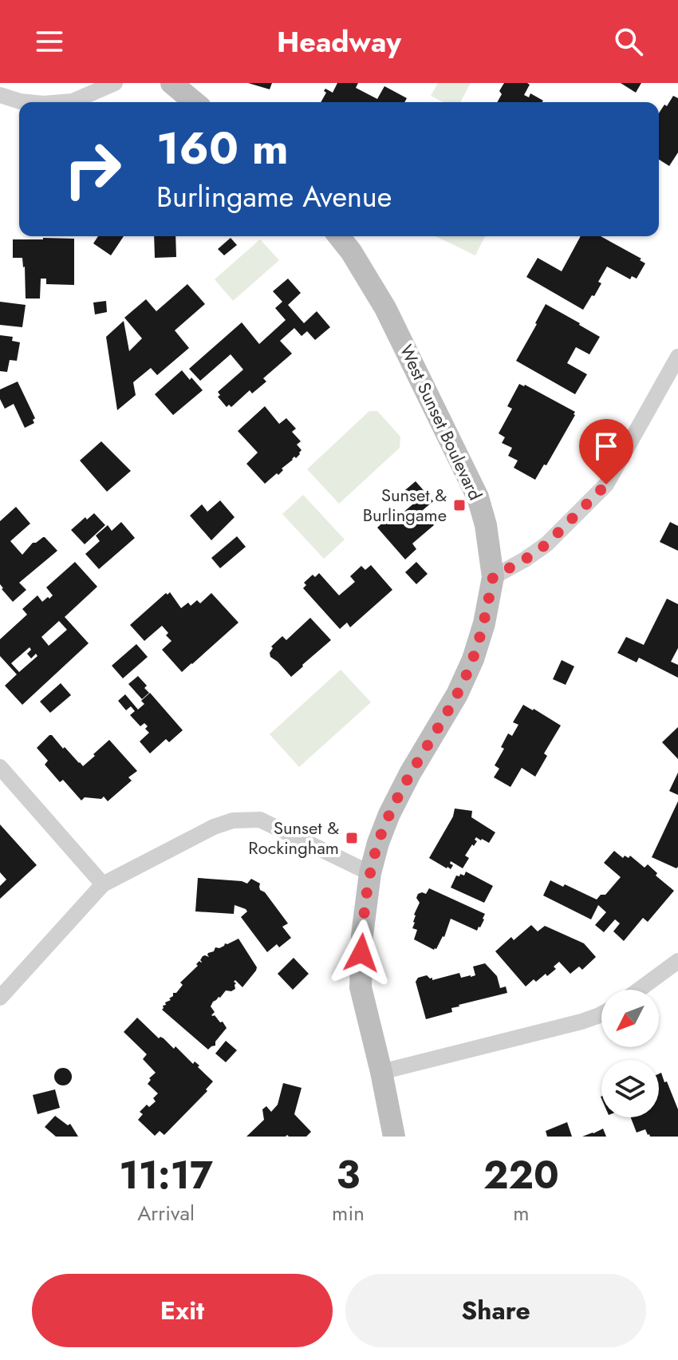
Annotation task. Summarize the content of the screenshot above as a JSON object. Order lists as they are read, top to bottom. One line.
{"streets":{"main road":["West Sunset Boulevard"]},"places":{"transit":["Sunset & Burlingame","Sunset & Rockingham"]},"north":"bottom left","page":{"header":"Headway","turn":["160 m","Burlingame Avenue"],"eta":["11:17","Arrival","3","min","220","m"],"buttons":["Exit","Share"]}}
